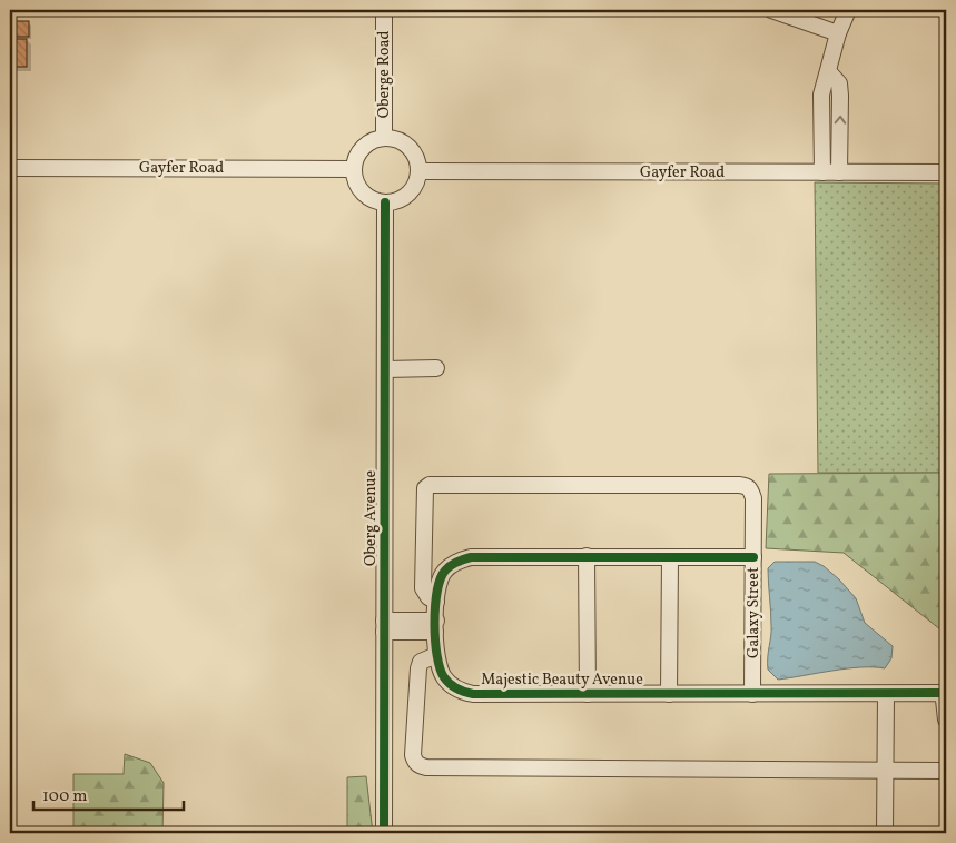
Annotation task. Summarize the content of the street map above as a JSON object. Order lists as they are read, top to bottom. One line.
{"streets":{"street":["Oberge Road","Gayfer Road","Oberg Avenue","Galaxy Street","Majestic Beauty Avenue"]},"crossings":[["Oberge Road","Gayfer Road"],["Oberge Road","Oberg Avenue"],["Gayfer Road","Oberg Avenue"],["Galaxy Street","Majestic Beauty Avenue"]],"scale_bar":"100 m"}
